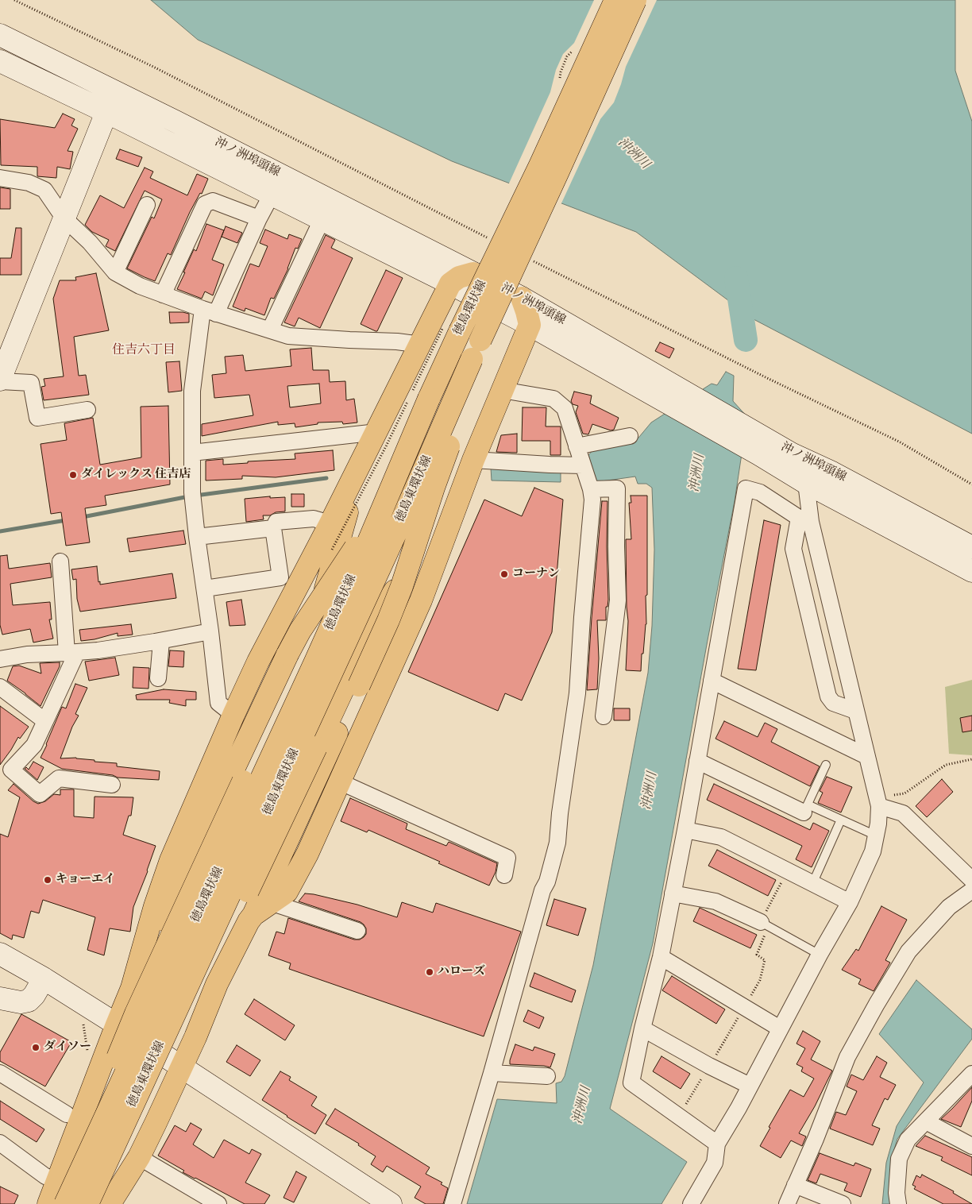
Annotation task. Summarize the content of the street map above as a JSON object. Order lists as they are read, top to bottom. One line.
{"streets":{"main road":["沖ノ洲埠頭線","徳島環状線","徳島東環状線"]},"crossings":[["沖ノ洲埠頭線","徳島環状線"],["徳島環状線","徳島東環状線"]],"districts":["住吉六丁目"],"water":["沖洲川"],"places":["ダイレックス 住吉店","コーナン","キョーエイ","ハローズ","ダイソー"]}
